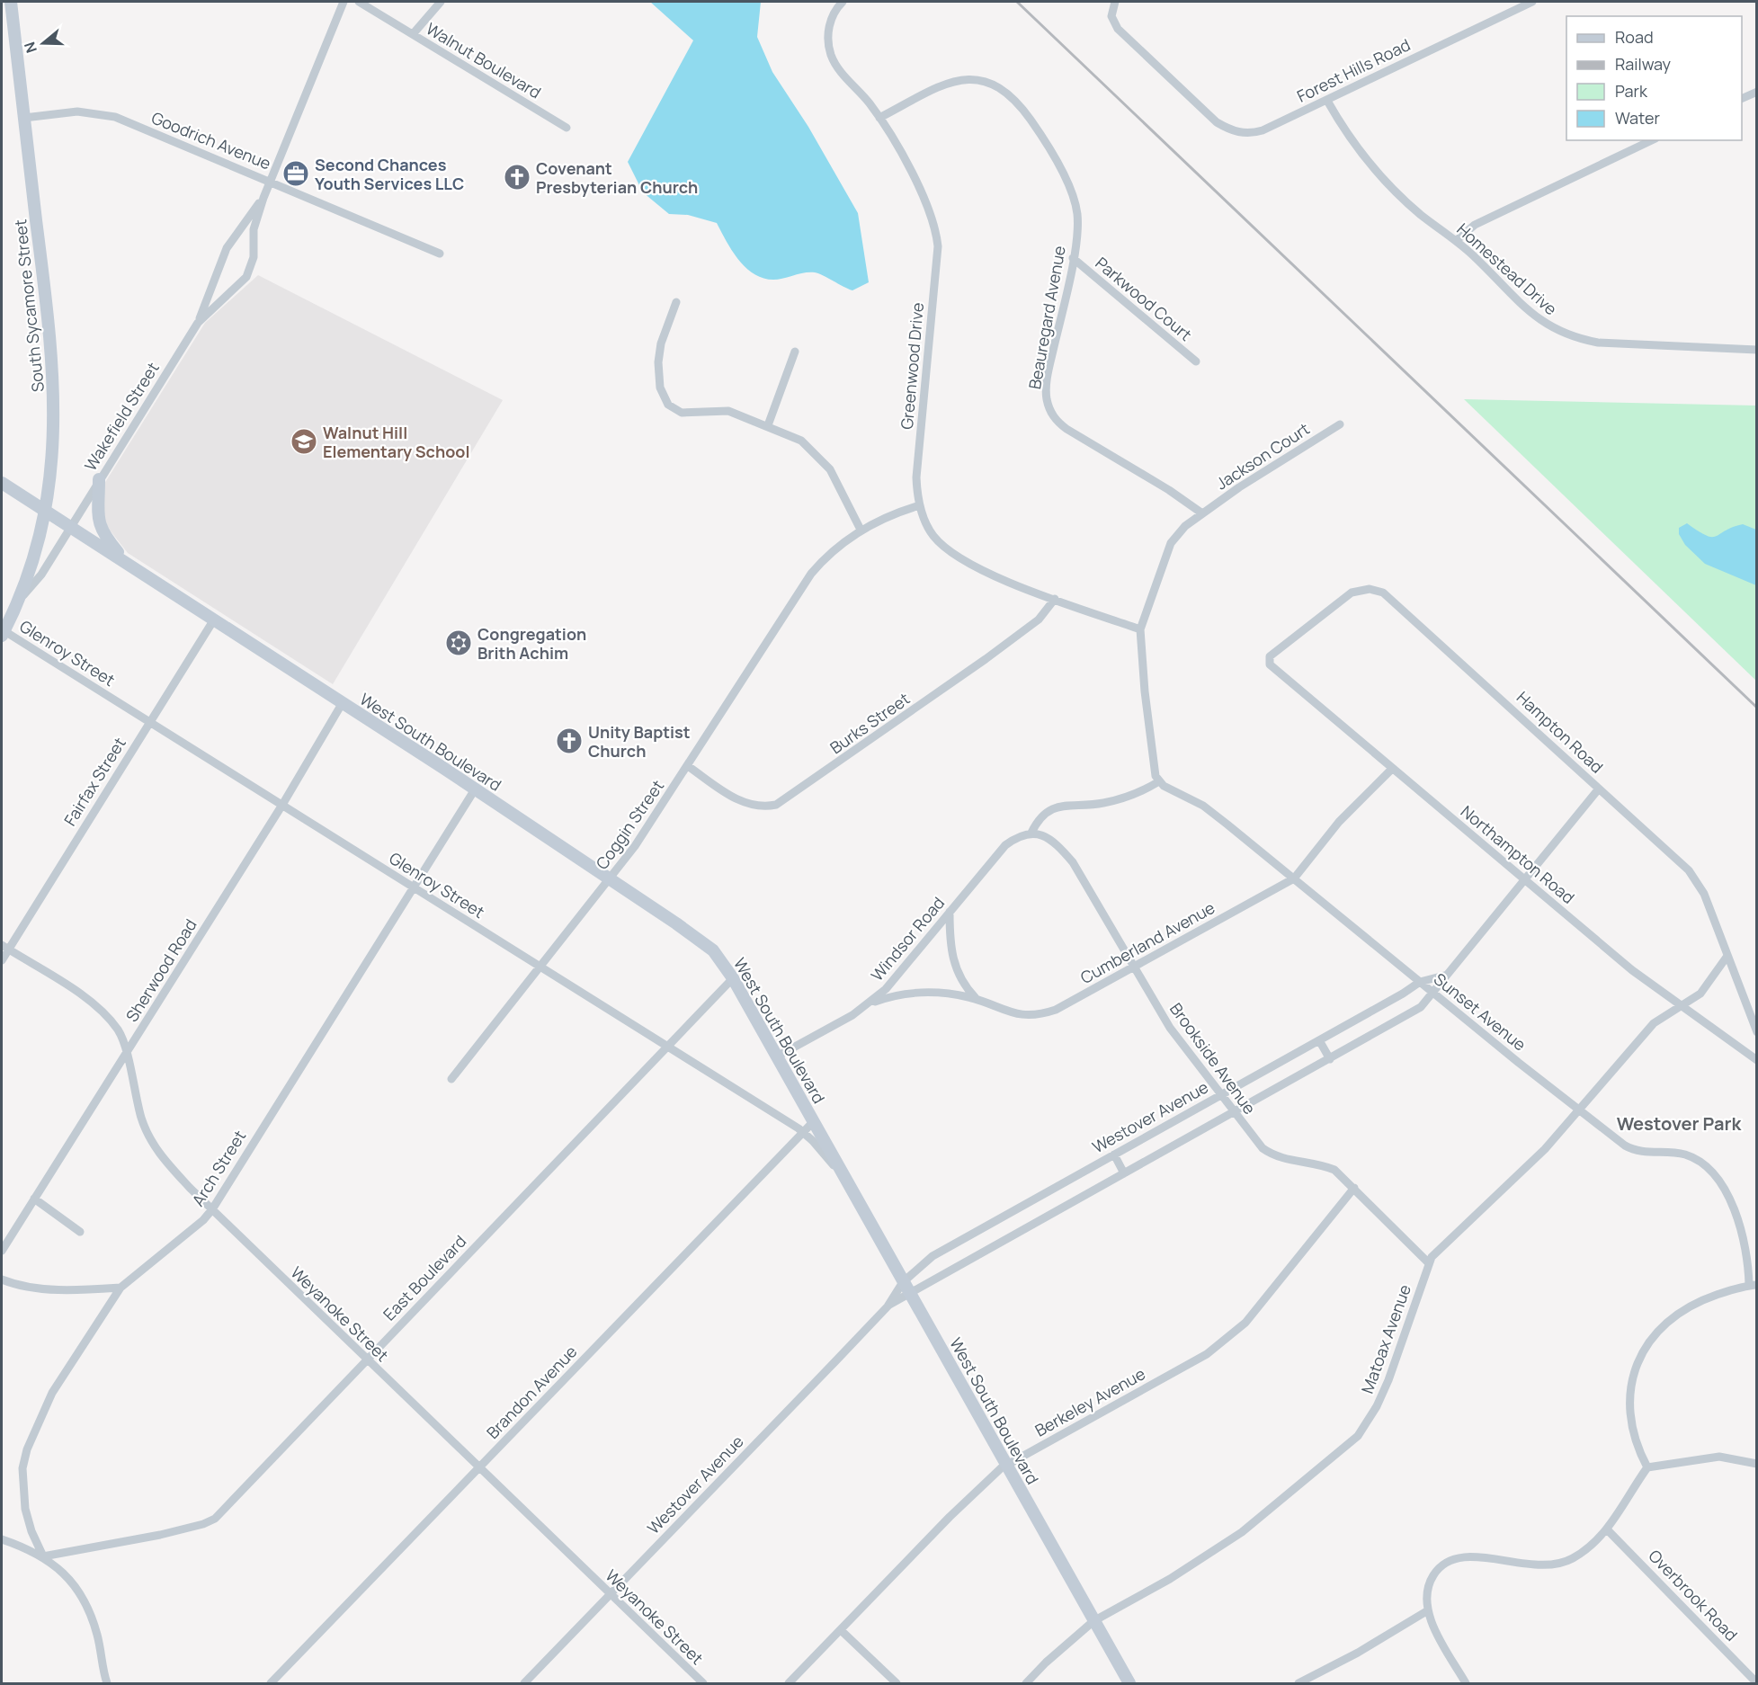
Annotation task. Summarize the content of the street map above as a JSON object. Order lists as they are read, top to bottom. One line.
{"streets":{"street":["Walnut Boulevard","Forest Hills Road","Goodrich Avenue","Homestead Drive","Parkwood Court","South Sycamore Street","Beauregard Avenue","Greenwood Drive","Wakefield Street","Jackson Court","Glenroy Street","Burks Street","Hampton Road","West South Boulevard","Fairfax Street","Coggin Street","Northampton Road","Windsor Road","Cumberland Avenue","Sherwood Road","Sunset Avenue","Brookside Avenue","Westover Avenue","Arch Street","East Boulevard","Weyanoke Street","Matoax Avenue","Brandon Avenue","Berkeley Avenue","Overbrook Road"]},"crossings":[["Forest Hills Road","Homestead Drive"],["Goodrich Avenue","South Sycamore Street"],["Goodrich Avenue","Wakefield Street"],["Parkwood Court","Beauregard Avenue"],["South Sycamore Street","Wakefield Street"],["South Sycamore Street","Glenroy Street"],["South Sycamore Street","West South Boulevard"],["Beauregard Avenue","Greenwood Drive"],["Beauregard Avenue","Jackson Court"],["Greenwood Drive","Burks Street"],["Greenwood Drive","Coggin Street"],["Wakefield Street","West South Boulevard"],["Glenroy Street","West South Boulevard"],["Glenroy Street","Fairfax Street"],["Glenroy Street","Coggin Street"],["Glenroy Street","Sherwood Road"],["Glenroy Street","Arch Street"],["Glenroy Street","East Boulevard"],["Glenroy Street","Brandon Avenue"],["Burks Street","Coggin Street"],["Hampton Road","Northampton Road"],["Hampton Road","Westover Avenue"],["Hampton Road","Matoax Avenue"],["West South Boulevard","Fairfax Street"],["West South Boulevard","Coggin Street"],["West South Boulevard","Windsor Road"],["West South Boulevard","Sherwood Road"],["West South Boulevard","Westover Avenue"],["West South Boulevard","Arch Street"],["West South Boulevard","East Boulevard"],["West South Boulevard","Matoax Avenue"],["West South Boulevard","Brandon Avenue"],["West South Boulevard","Berkeley Avenue"],["Fairfax Street","Weyanoke Street"],["Northampton Road","Cumberland Avenue"],["Northampton Road","Westover Avenue"],["Northampton Road","Matoax Avenue"],["Windsor Road","Cumberland Avenue"],["Windsor Road","Brookside Avenue"],["Cumberland Avenue","Sunset Avenue"],["Cumberland Avenue","Brookside Avenue"],["Sherwood Road","Weyanoke Street"],["Sunset Avenue","Westover Avenue"],["Sunset Avenue","Matoax Avenue"],["Brookside Avenue","Westover Avenue"],["Brookside Avenue","Matoax Avenue"],["Brookside Avenue","Berkeley Avenue"],["Westover Avenue","Weyanoke Street"],["Arch Street","East Boulevard"],["Arch Street","Weyanoke Street"],["East Boulevard","Weyanoke Street"],["Weyanoke Street","Brandon Avenue"]],"districts":["Westover Park"],"places":{"office":["Second Chances Youth Services LLC"],"church":["Covenant Presbyterian Church","Unity Baptist Church"],"school or university":["Walnut Hill Elementary School"],"synagogue":["Congregation Brith Achim"]},"legend":["Road","Railway","Park","Water"],"north":"left"}
